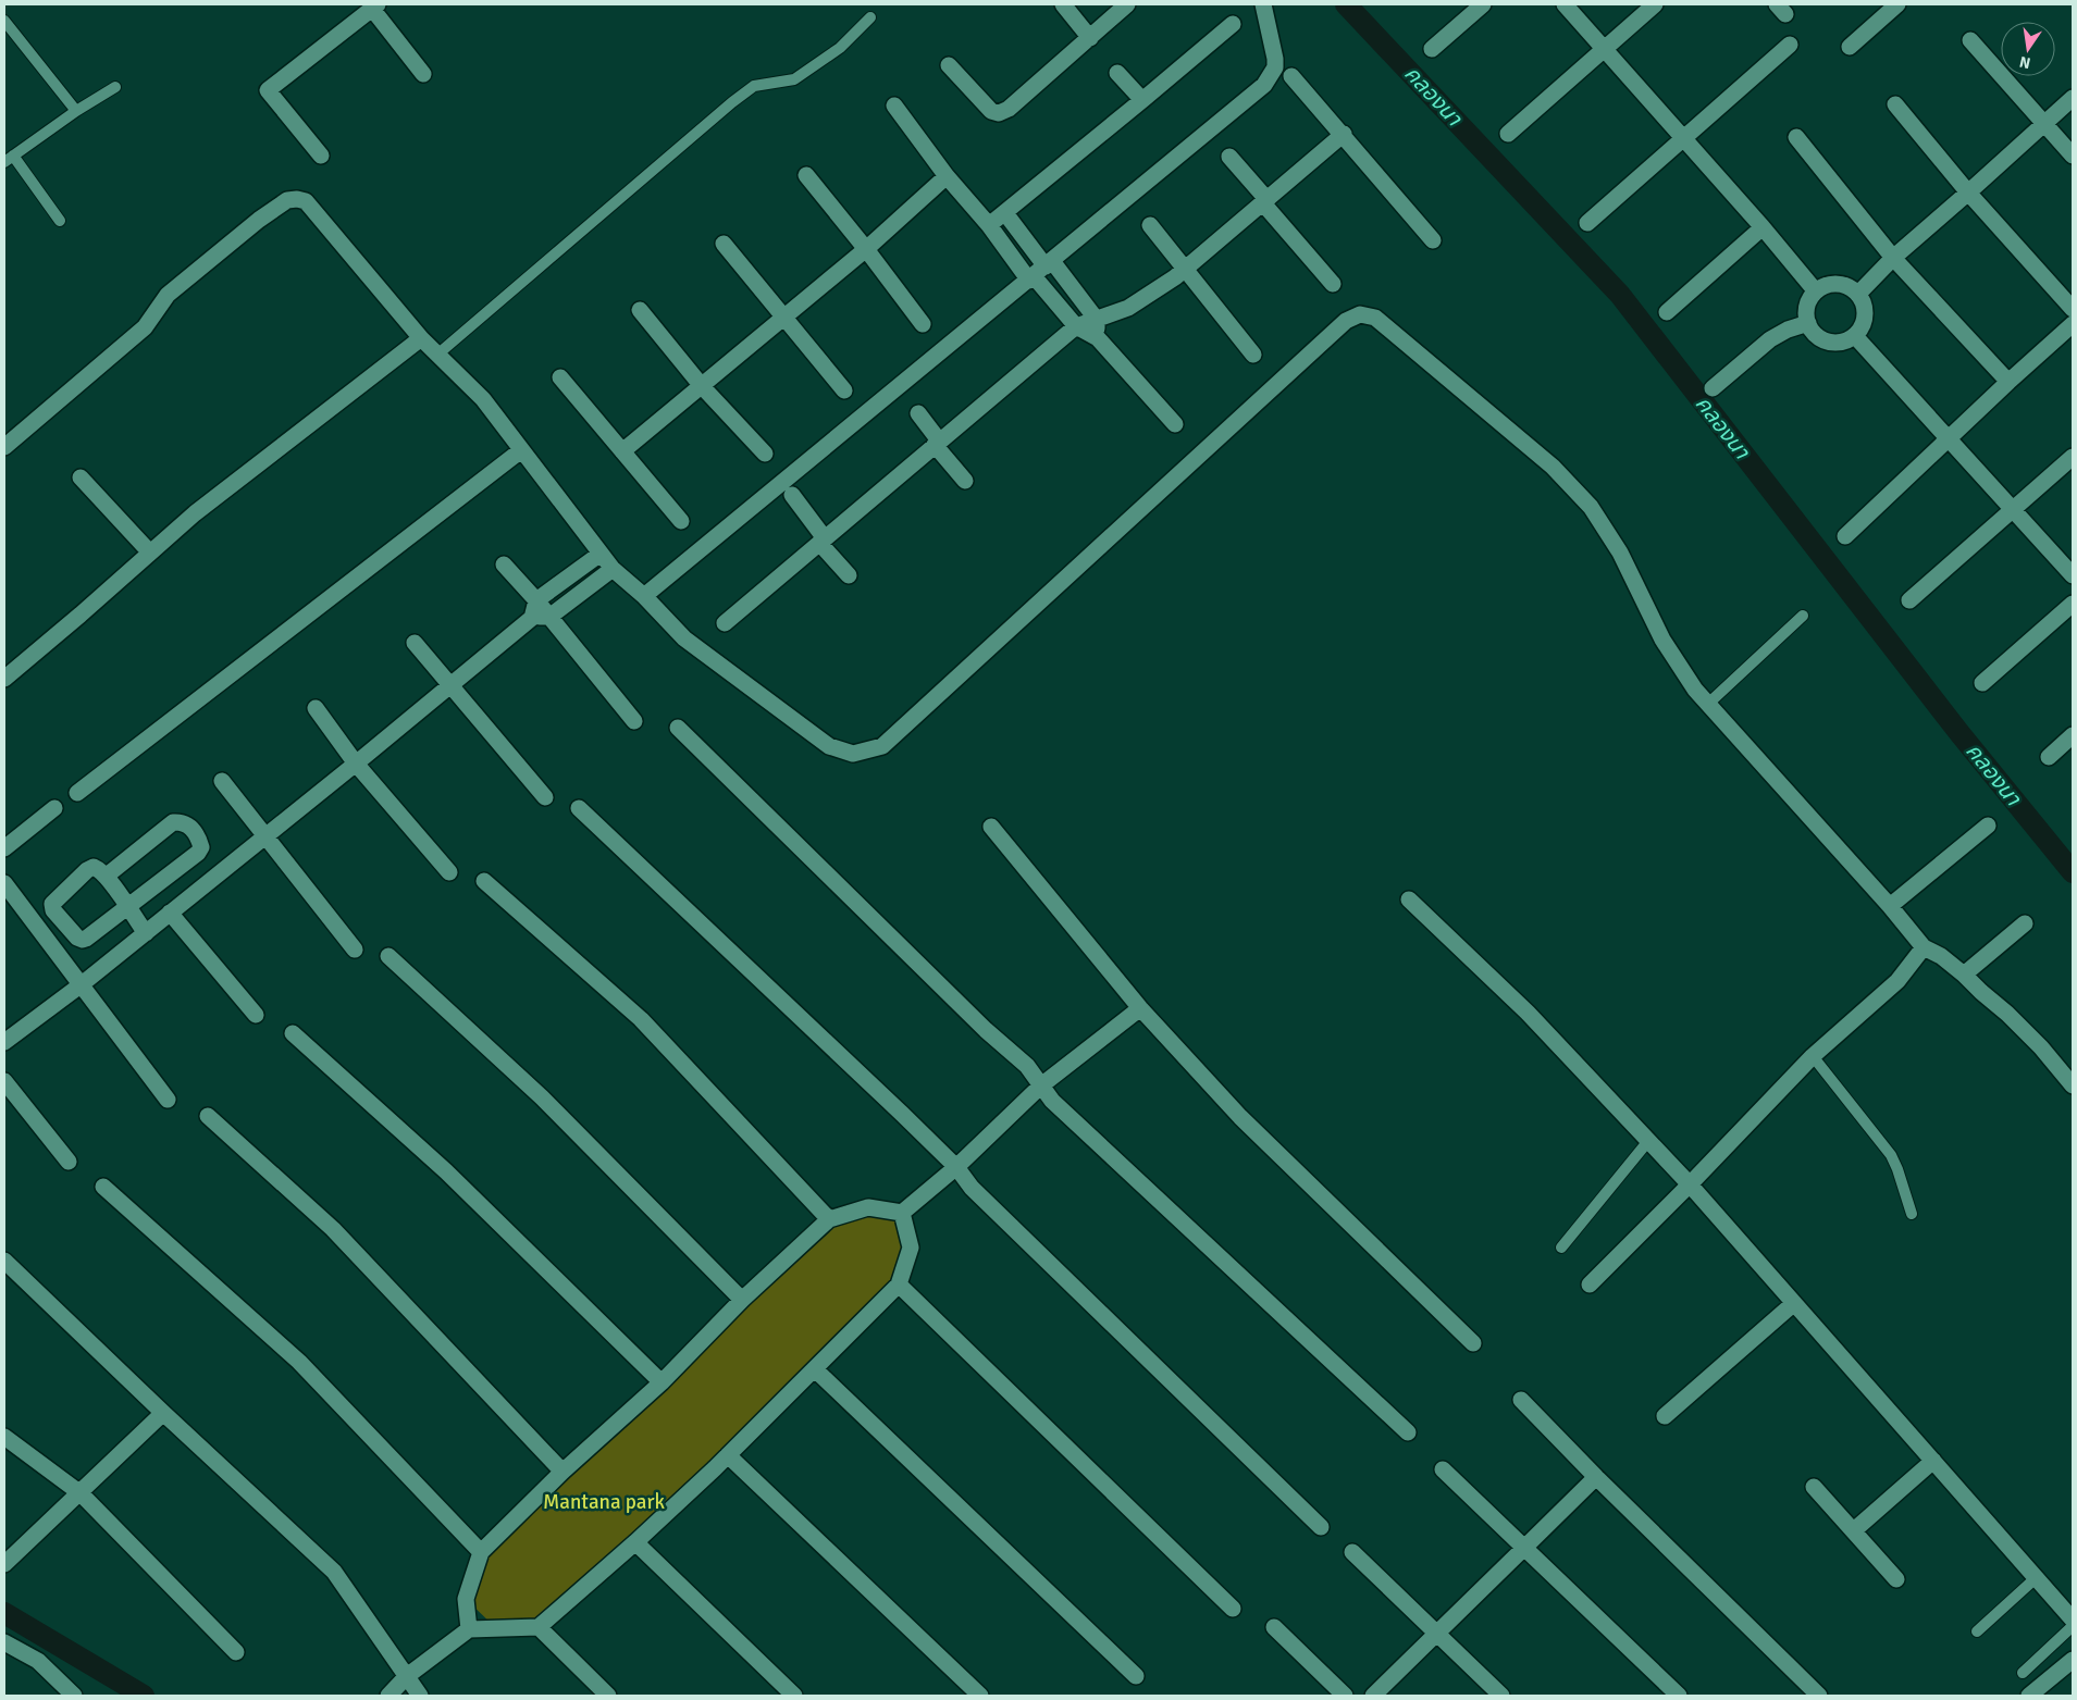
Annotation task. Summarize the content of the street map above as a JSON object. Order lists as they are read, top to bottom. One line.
{"water":["คลองนา"],"parks":["Mantana park"],"north":"bottom"}
